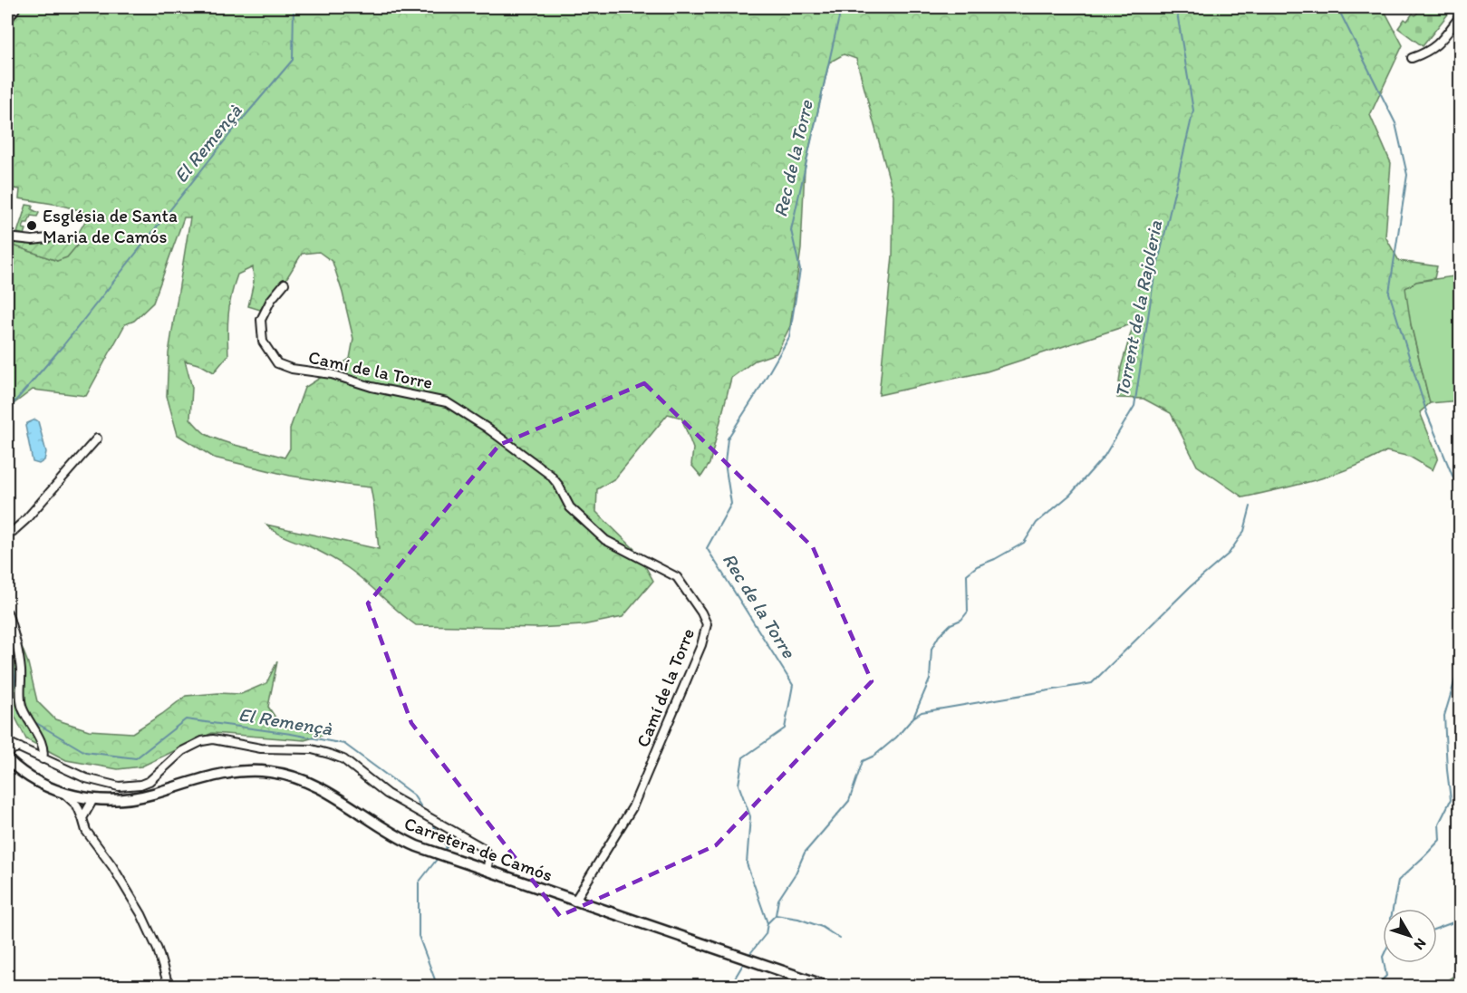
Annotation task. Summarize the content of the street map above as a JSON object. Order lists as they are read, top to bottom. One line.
{"streets":{"street":["Camí de la Torre","Carretera de Camós"]},"crossings":[["Camí de la Torre","Carretera de Camós"]],"water":["El Remençà","Rec de la Torre","Torrent de la Rajoleria"],"places":["Església de Santa Maria de Camós"],"north":"bottom right"}
